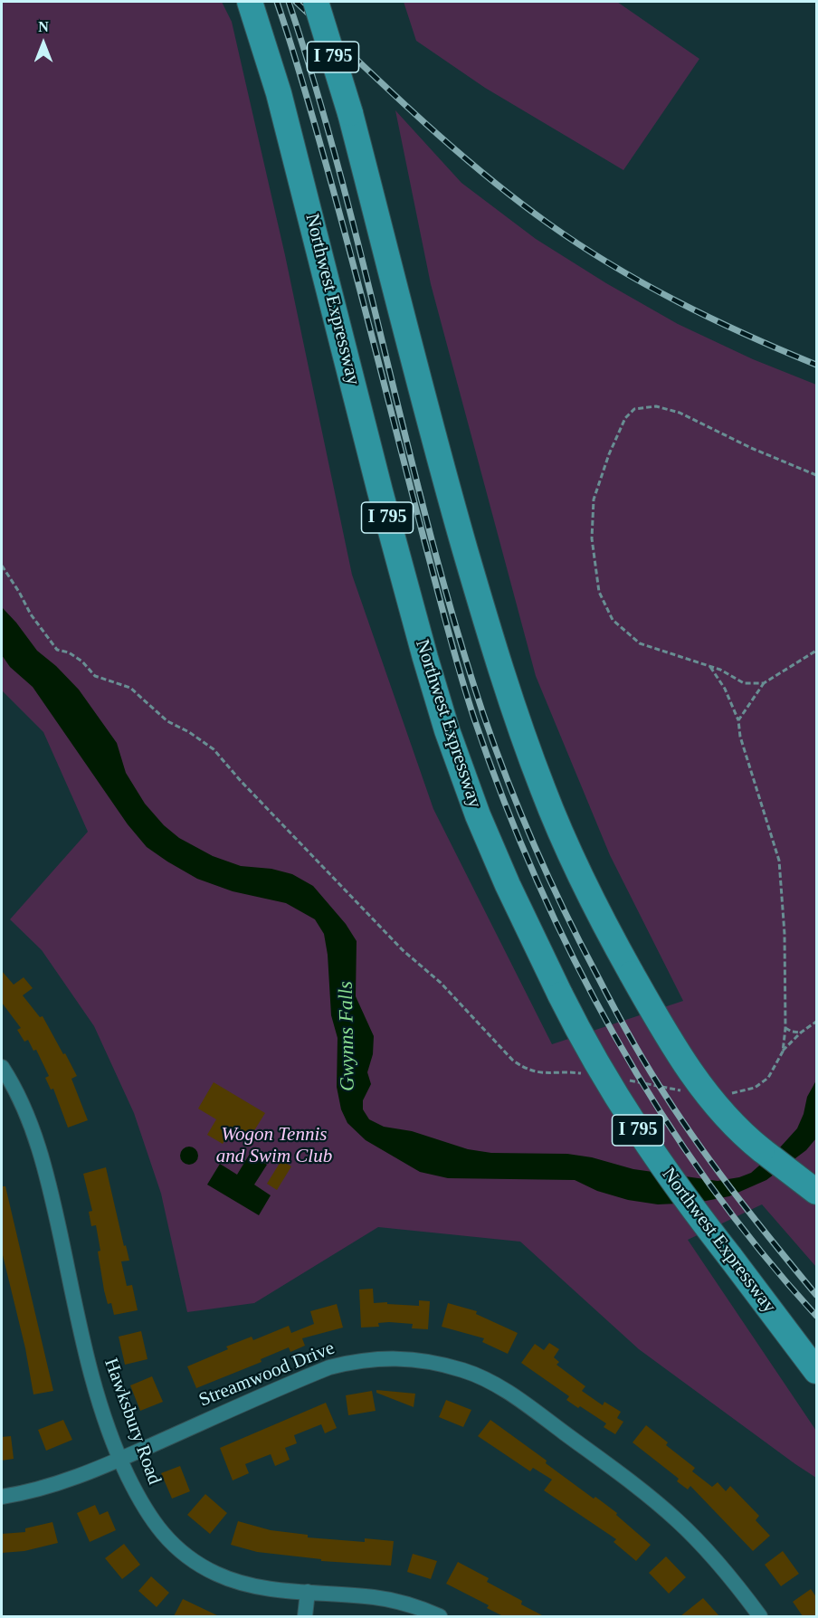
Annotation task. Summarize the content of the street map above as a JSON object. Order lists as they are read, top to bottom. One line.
{"streets":{"highway":["I 795","Northwest Expressway"],"street":["Streamwood Drive","Hawksbury Road"]},"crossings":[["Streamwood Drive","Hawksbury Road"]],"water":["Gwynns Falls"],"parks":["Wogon Tennis and Swim Club"],"north":"top"}
